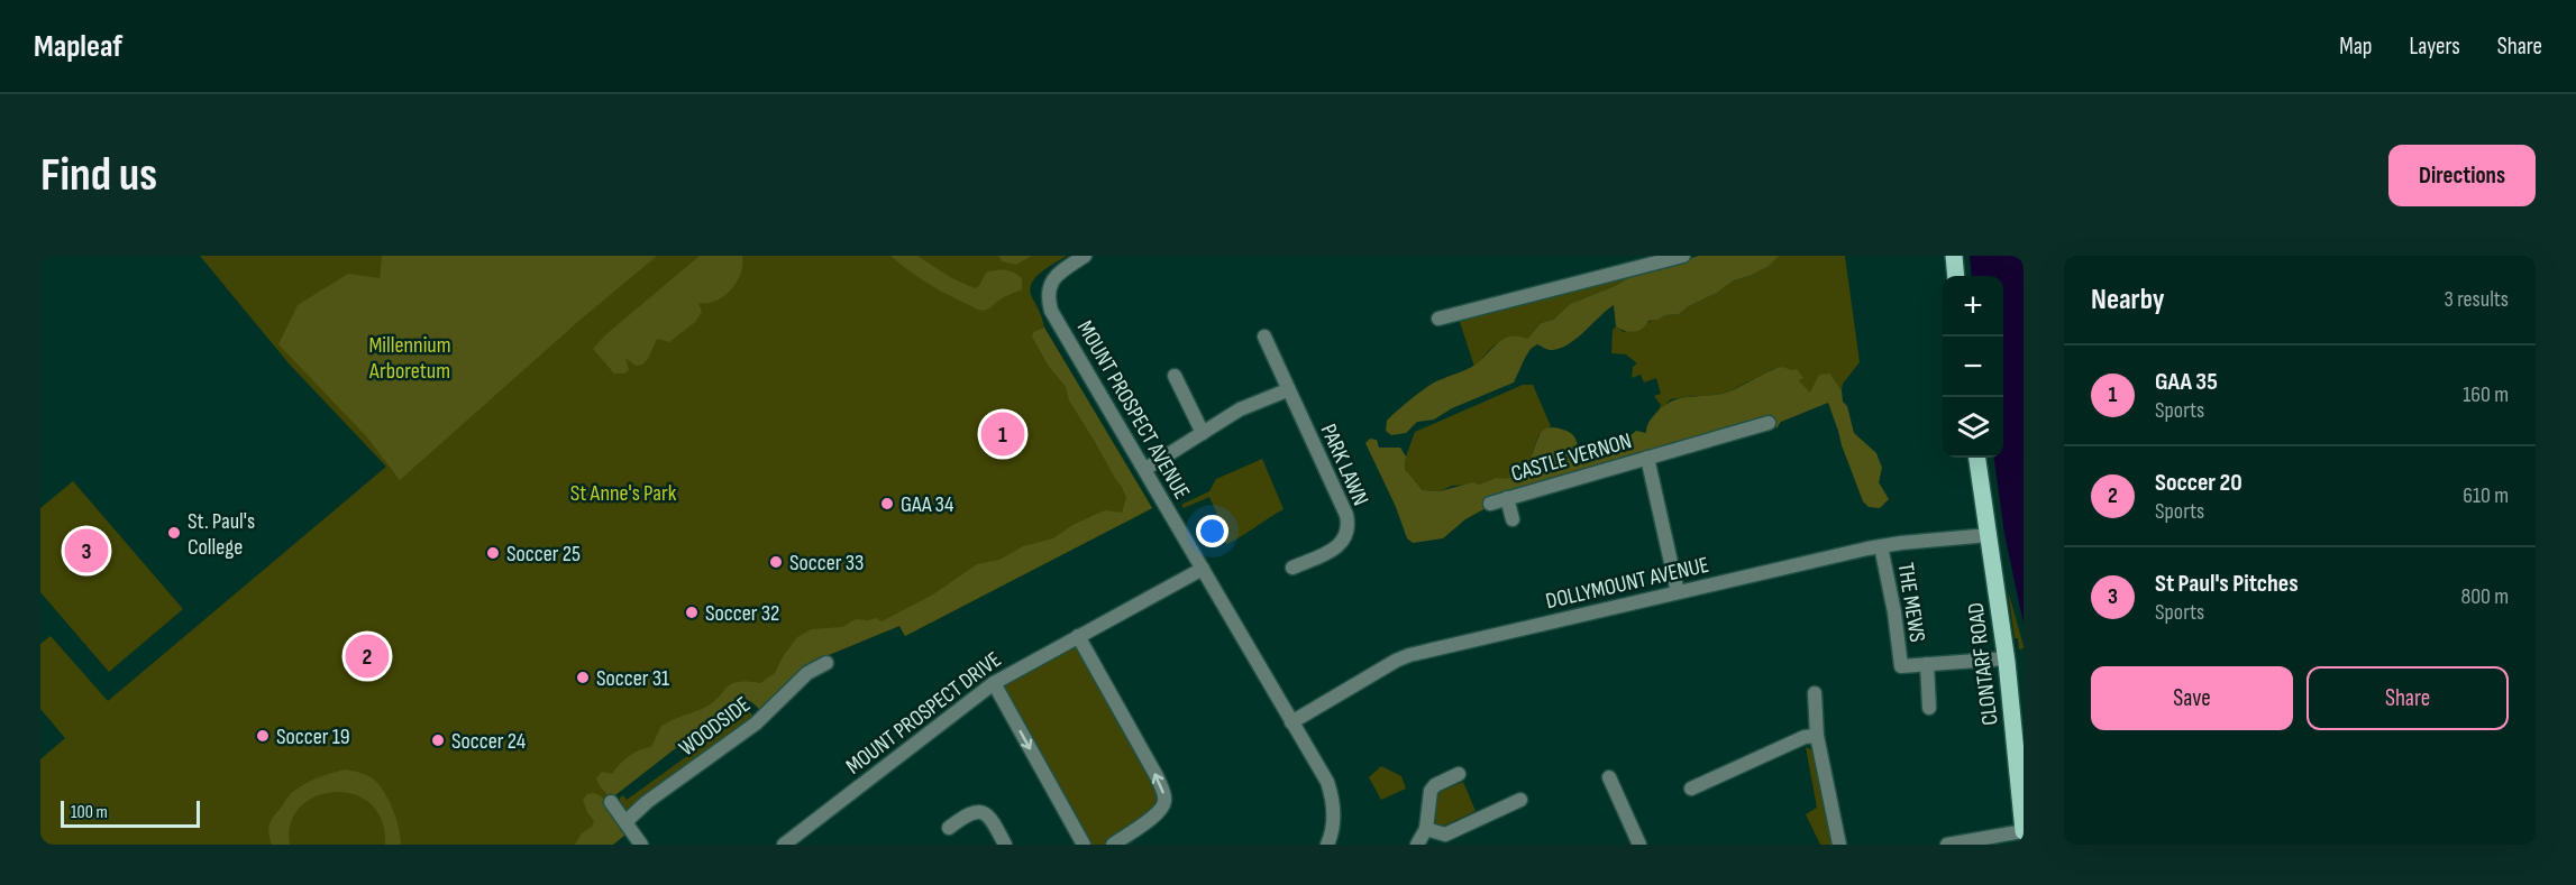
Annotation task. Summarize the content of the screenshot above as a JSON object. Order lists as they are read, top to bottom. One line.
{"streets":{"main road":["CLONTARF ROAD"],"street":["MOUNT PROSPECT AVENUE","CASTLE VERNON","PARK LAWN","DOLLYMOUNT AVENUE","THE MEWS","MOUNT PROSPECT DRIVE","WOODSIDE"]},"crossings":[["MOUNT PROSPECT AVENUE","DOLLYMOUNT AVENUE"],["MOUNT PROSPECT AVENUE","MOUNT PROSPECT DRIVE"],["CASTLE VERNON","DOLLYMOUNT AVENUE"],["DOLLYMOUNT AVENUE","THE MEWS"],["DOLLYMOUNT AVENUE","CLONTARF ROAD"]],"parks":["Millennium Arboretum","St Anne's Park"],"places":["GAA 34","St. Paul's College","Soccer 25","Soccer 33","Soccer 32","Soccer 31","Soccer 19","Soccer 24"],"scale_bar":"100 m","page":{"header":"Mapleaf","nav":["Map","Layers","Share"],"buttons":["Directions",["Save","Share"]],"title":"Find us","heading":["Nearby","3 results"],"map_buttons":["+","−"],"list":[{"mark":"1","name":"GAA 35","note":"Sports","value":"160 m"},{"mark":"2","name":"Soccer 20","note":"Sports","value":"610 m"},{"mark":"3","name":"St Paul's Pitches","note":"Sports","value":"800 m"}],"pins":["1","3","2"],"scale":"100 m"}}
